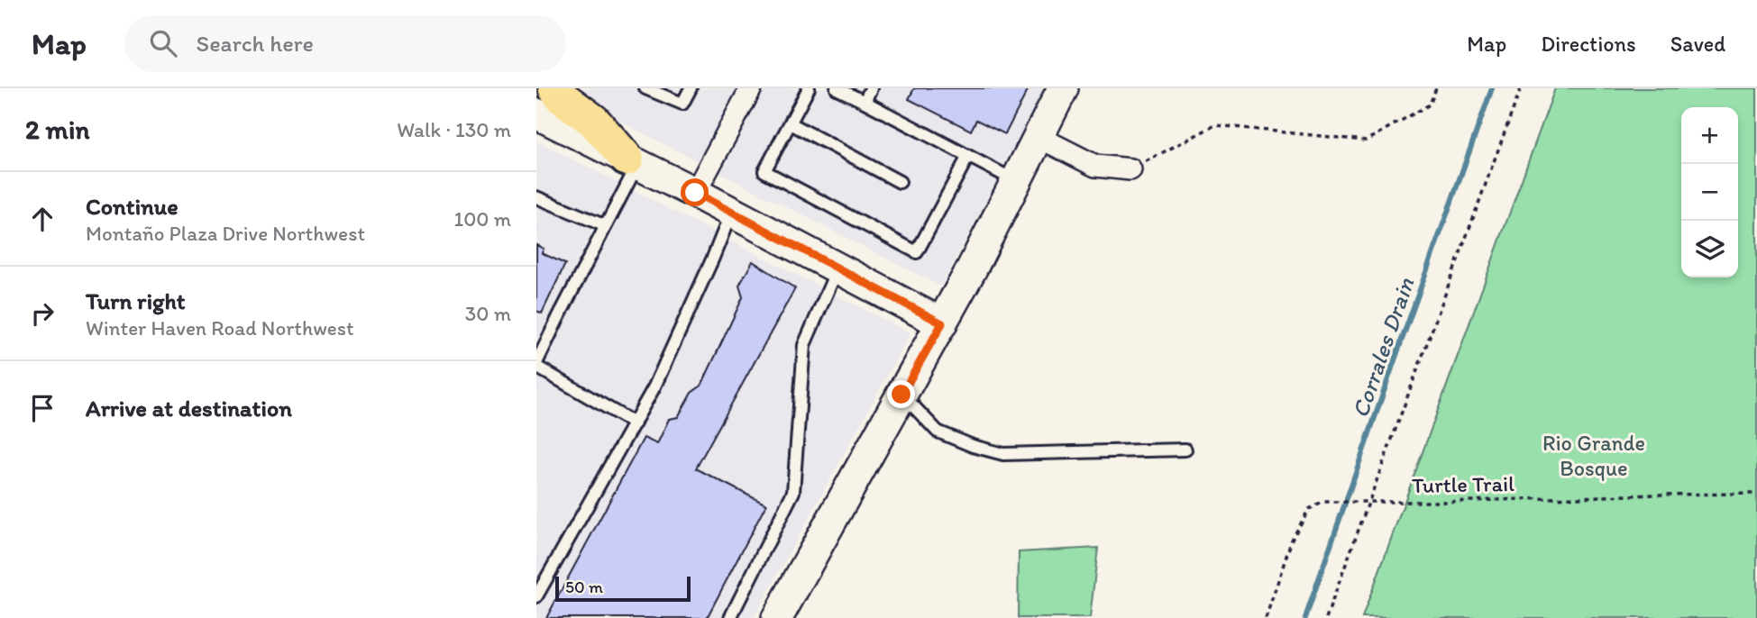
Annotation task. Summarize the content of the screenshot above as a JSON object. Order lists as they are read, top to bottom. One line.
{"streets":{"path":["Turtle Trail"]},"water":["Corrales Drain"],"parks":["Rio Grande Bosque"],"scale_bar":"50 m","page":{"header":"Map","search":"Search here","nav":["Map","Directions","Saved"],"heading":["2 min","Walk · 130 m"],"map_buttons":["+","−"],"list":[["Continue","Montaño Plaza Drive Northwest","100 m"],["Turn right","Winter Haven Road Northwest","30 m"],"Arrive at destination"],"scale":"50 m"}}
